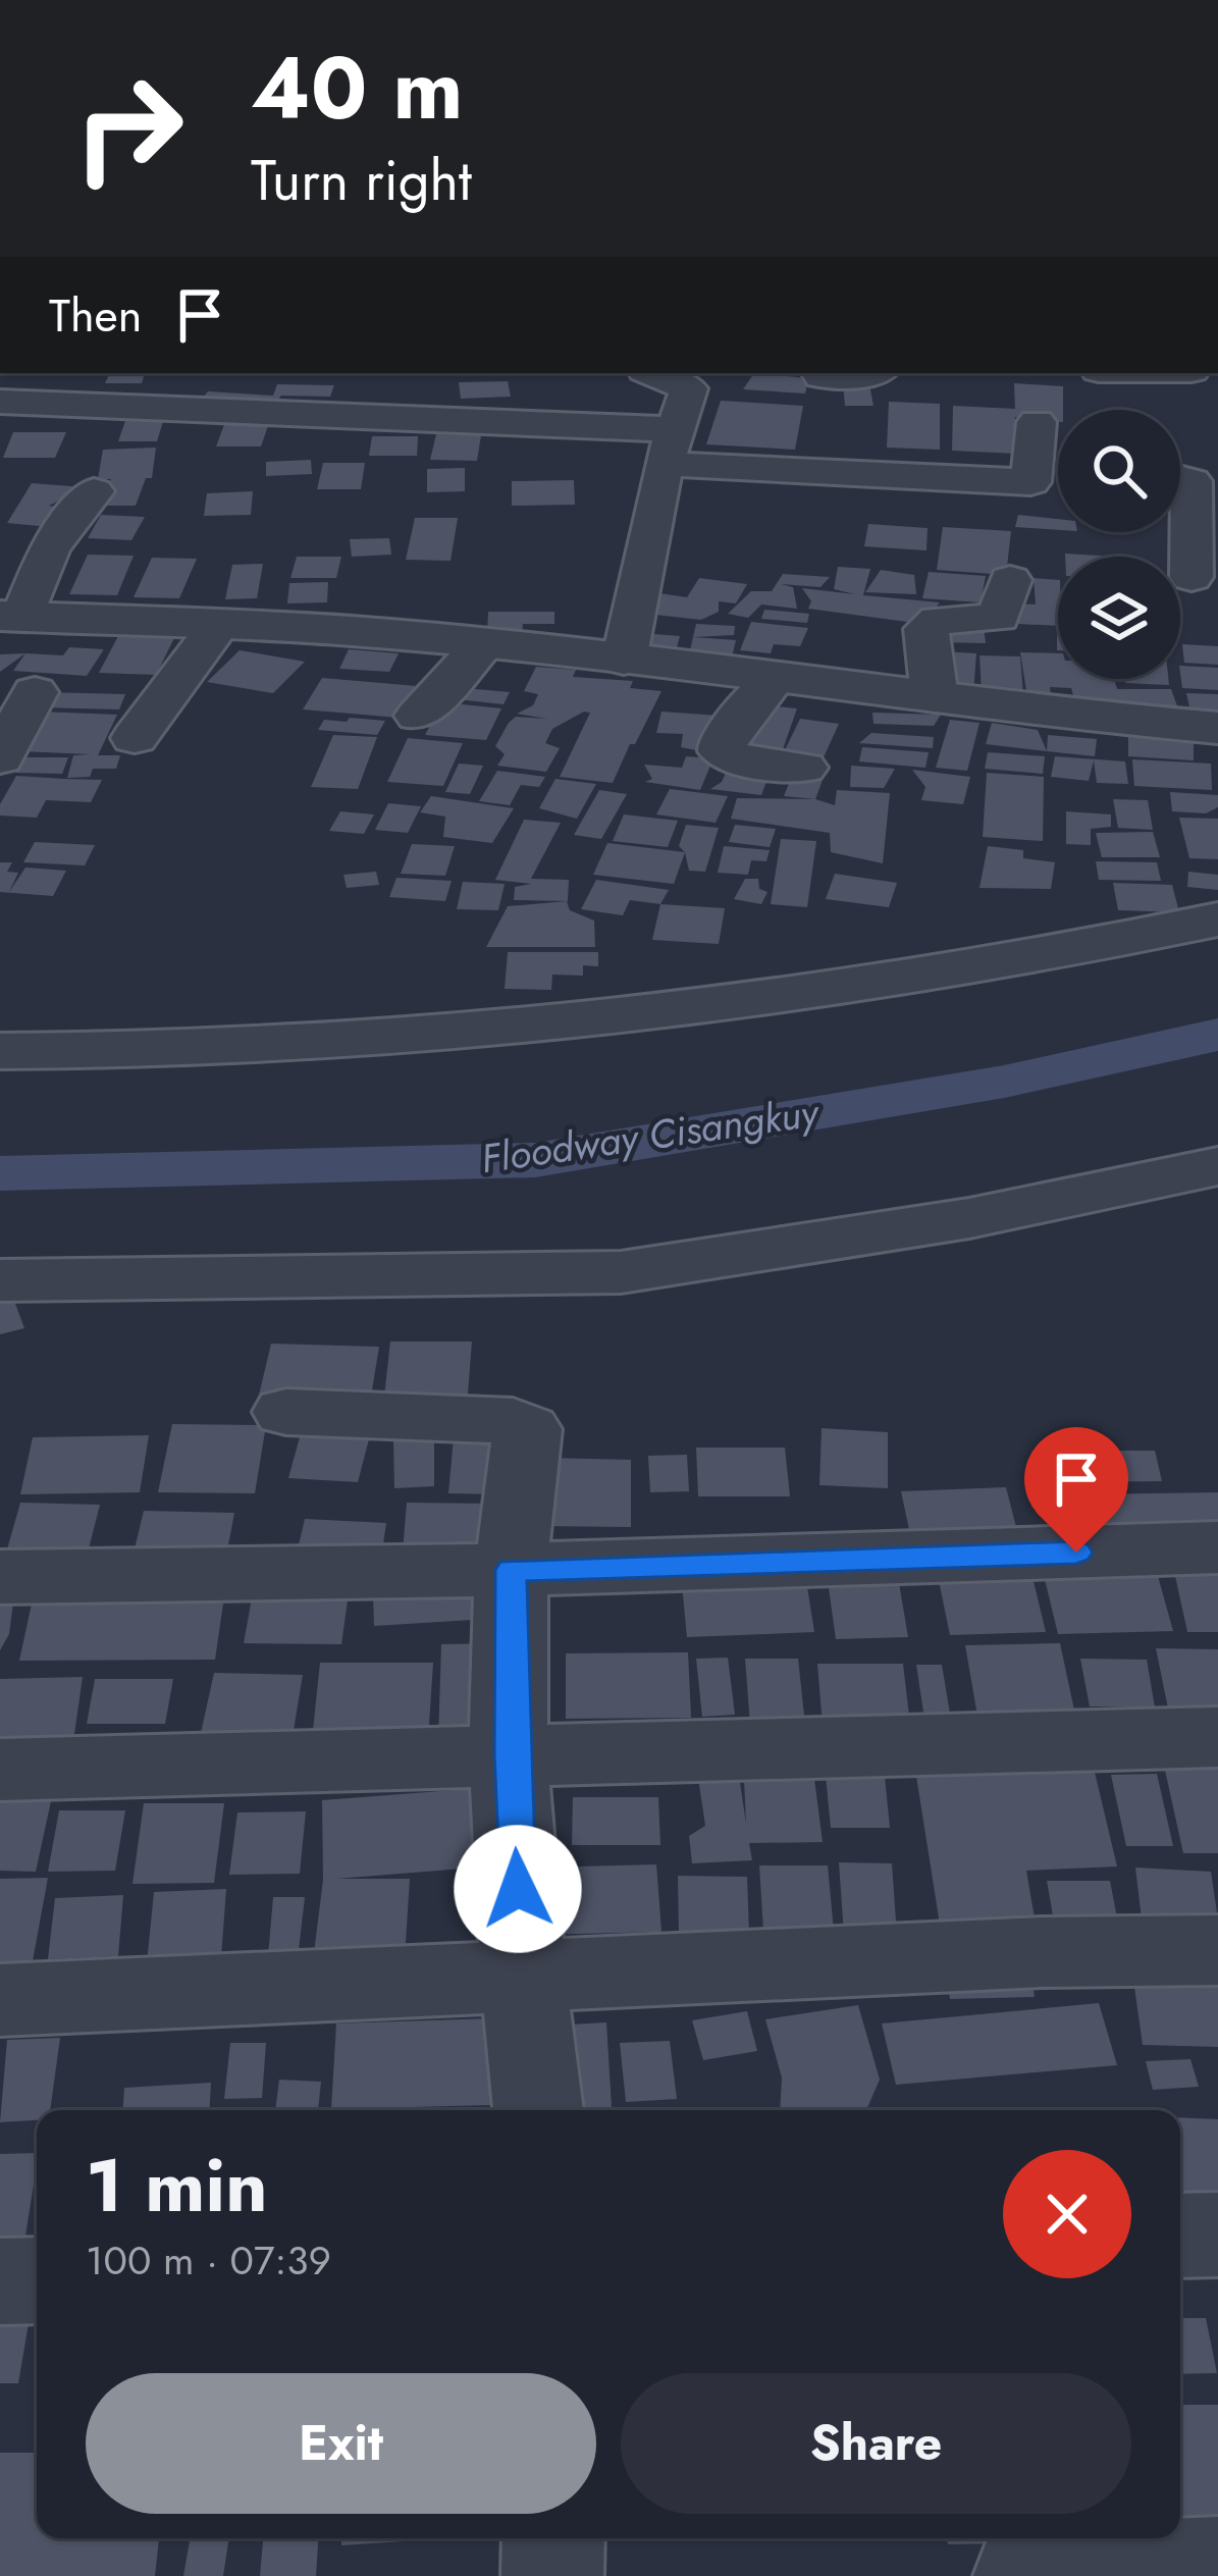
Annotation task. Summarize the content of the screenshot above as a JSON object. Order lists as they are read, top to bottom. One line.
{"water":["Floodway Cisangkuy"],"page":{"turn":["40 m","Turn right"],"then":"Then","heading":["1 min","100 m · 07:39"],"buttons":["Exit","Share"]}}
